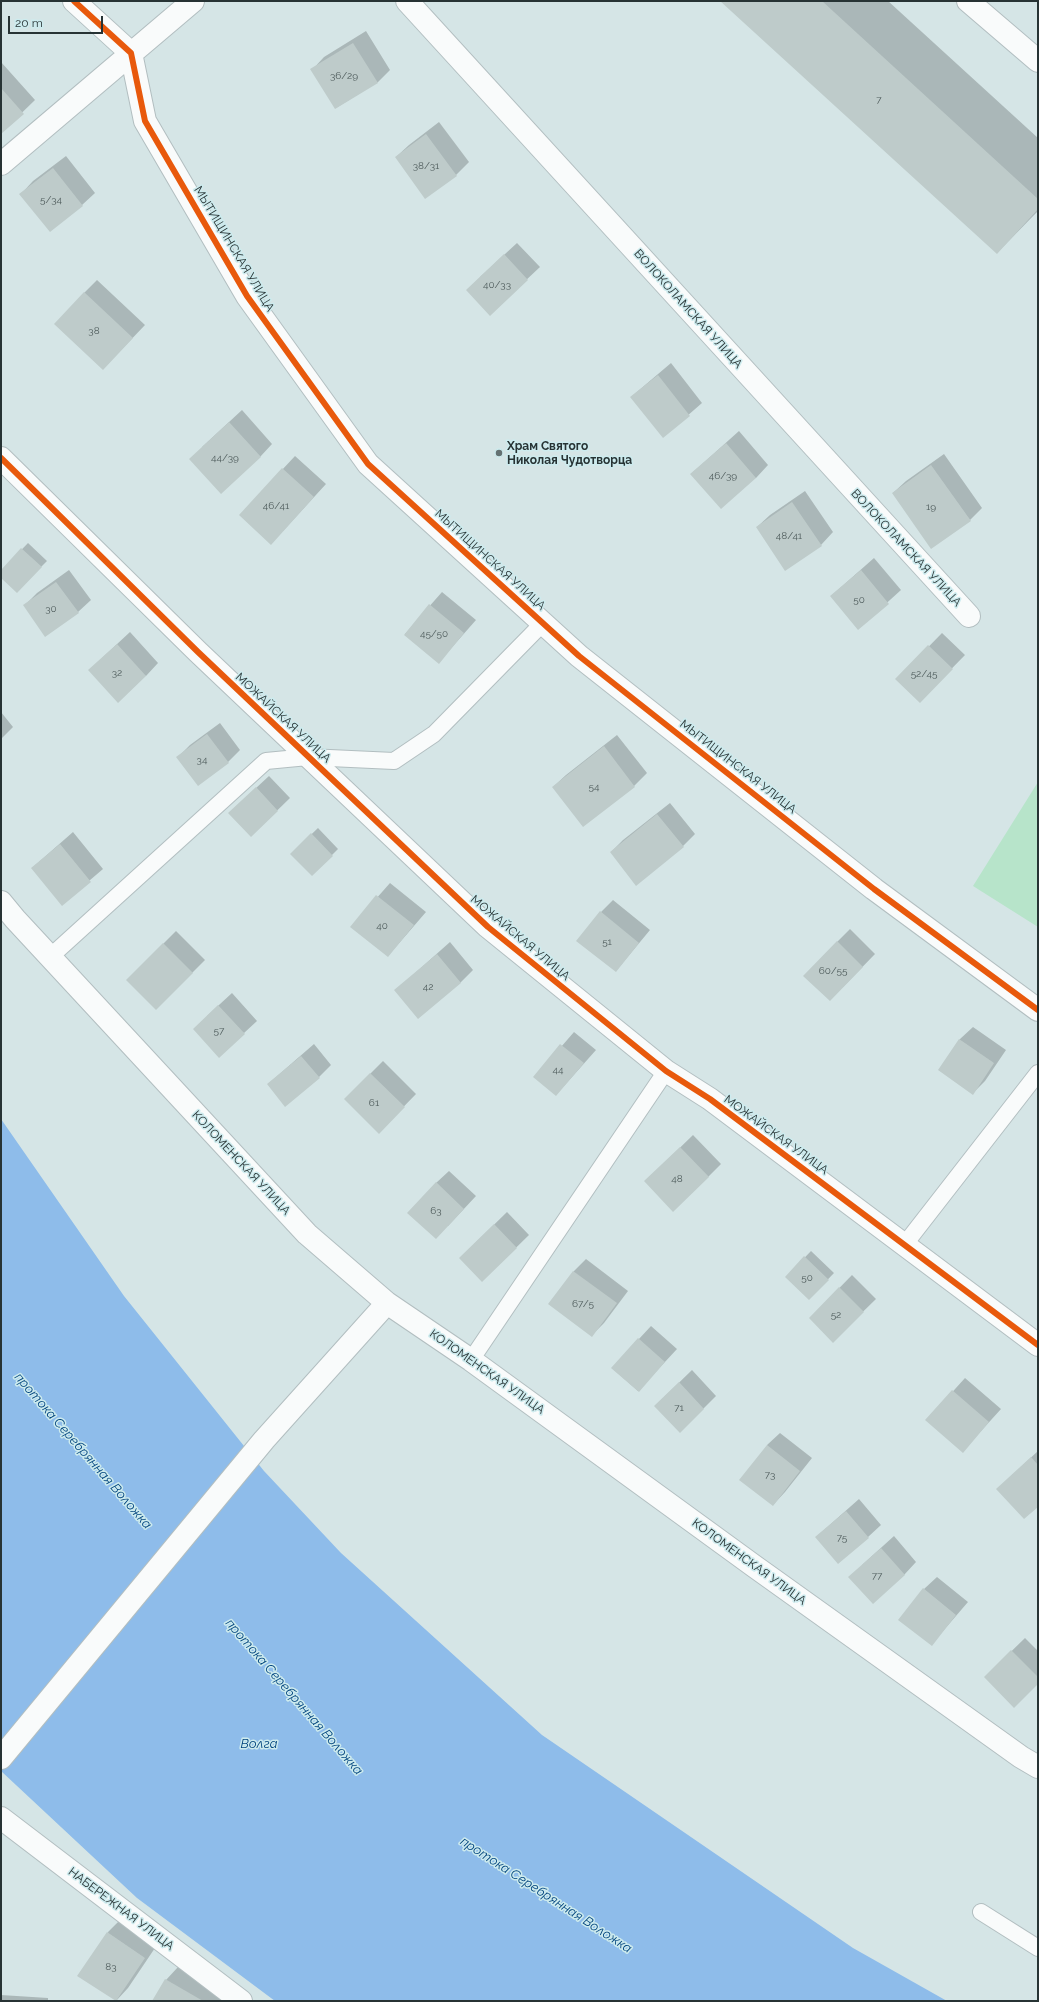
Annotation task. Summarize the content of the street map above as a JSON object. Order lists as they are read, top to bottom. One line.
{"streets":{"street":["МЫТИЩИНСКАЯ УЛИЦА","ВОЛОКОЛАМСКАЯ УЛИЦА","МОЖАЙСКАЯ УЛИЦА","КОЛОМЕНСКАЯ УЛИЦА","НАБЕРЕЖНАЯ УЛИЦА"]},"water":["протока Серебрянная Воложка","Волга"],"places":["Храм Святого Николая Чудотворца"],"house_numbers":["36/29","7","38/31","5/34","40/33","38","44/39","46/39","46/41","19","48/41","50","30","45/50","32","52/45","34","54","40","51","60/55","42","57","44","61","48","63","50","67/5","52","71","73","75","77","83"],"scale_bar":"20 m"}
